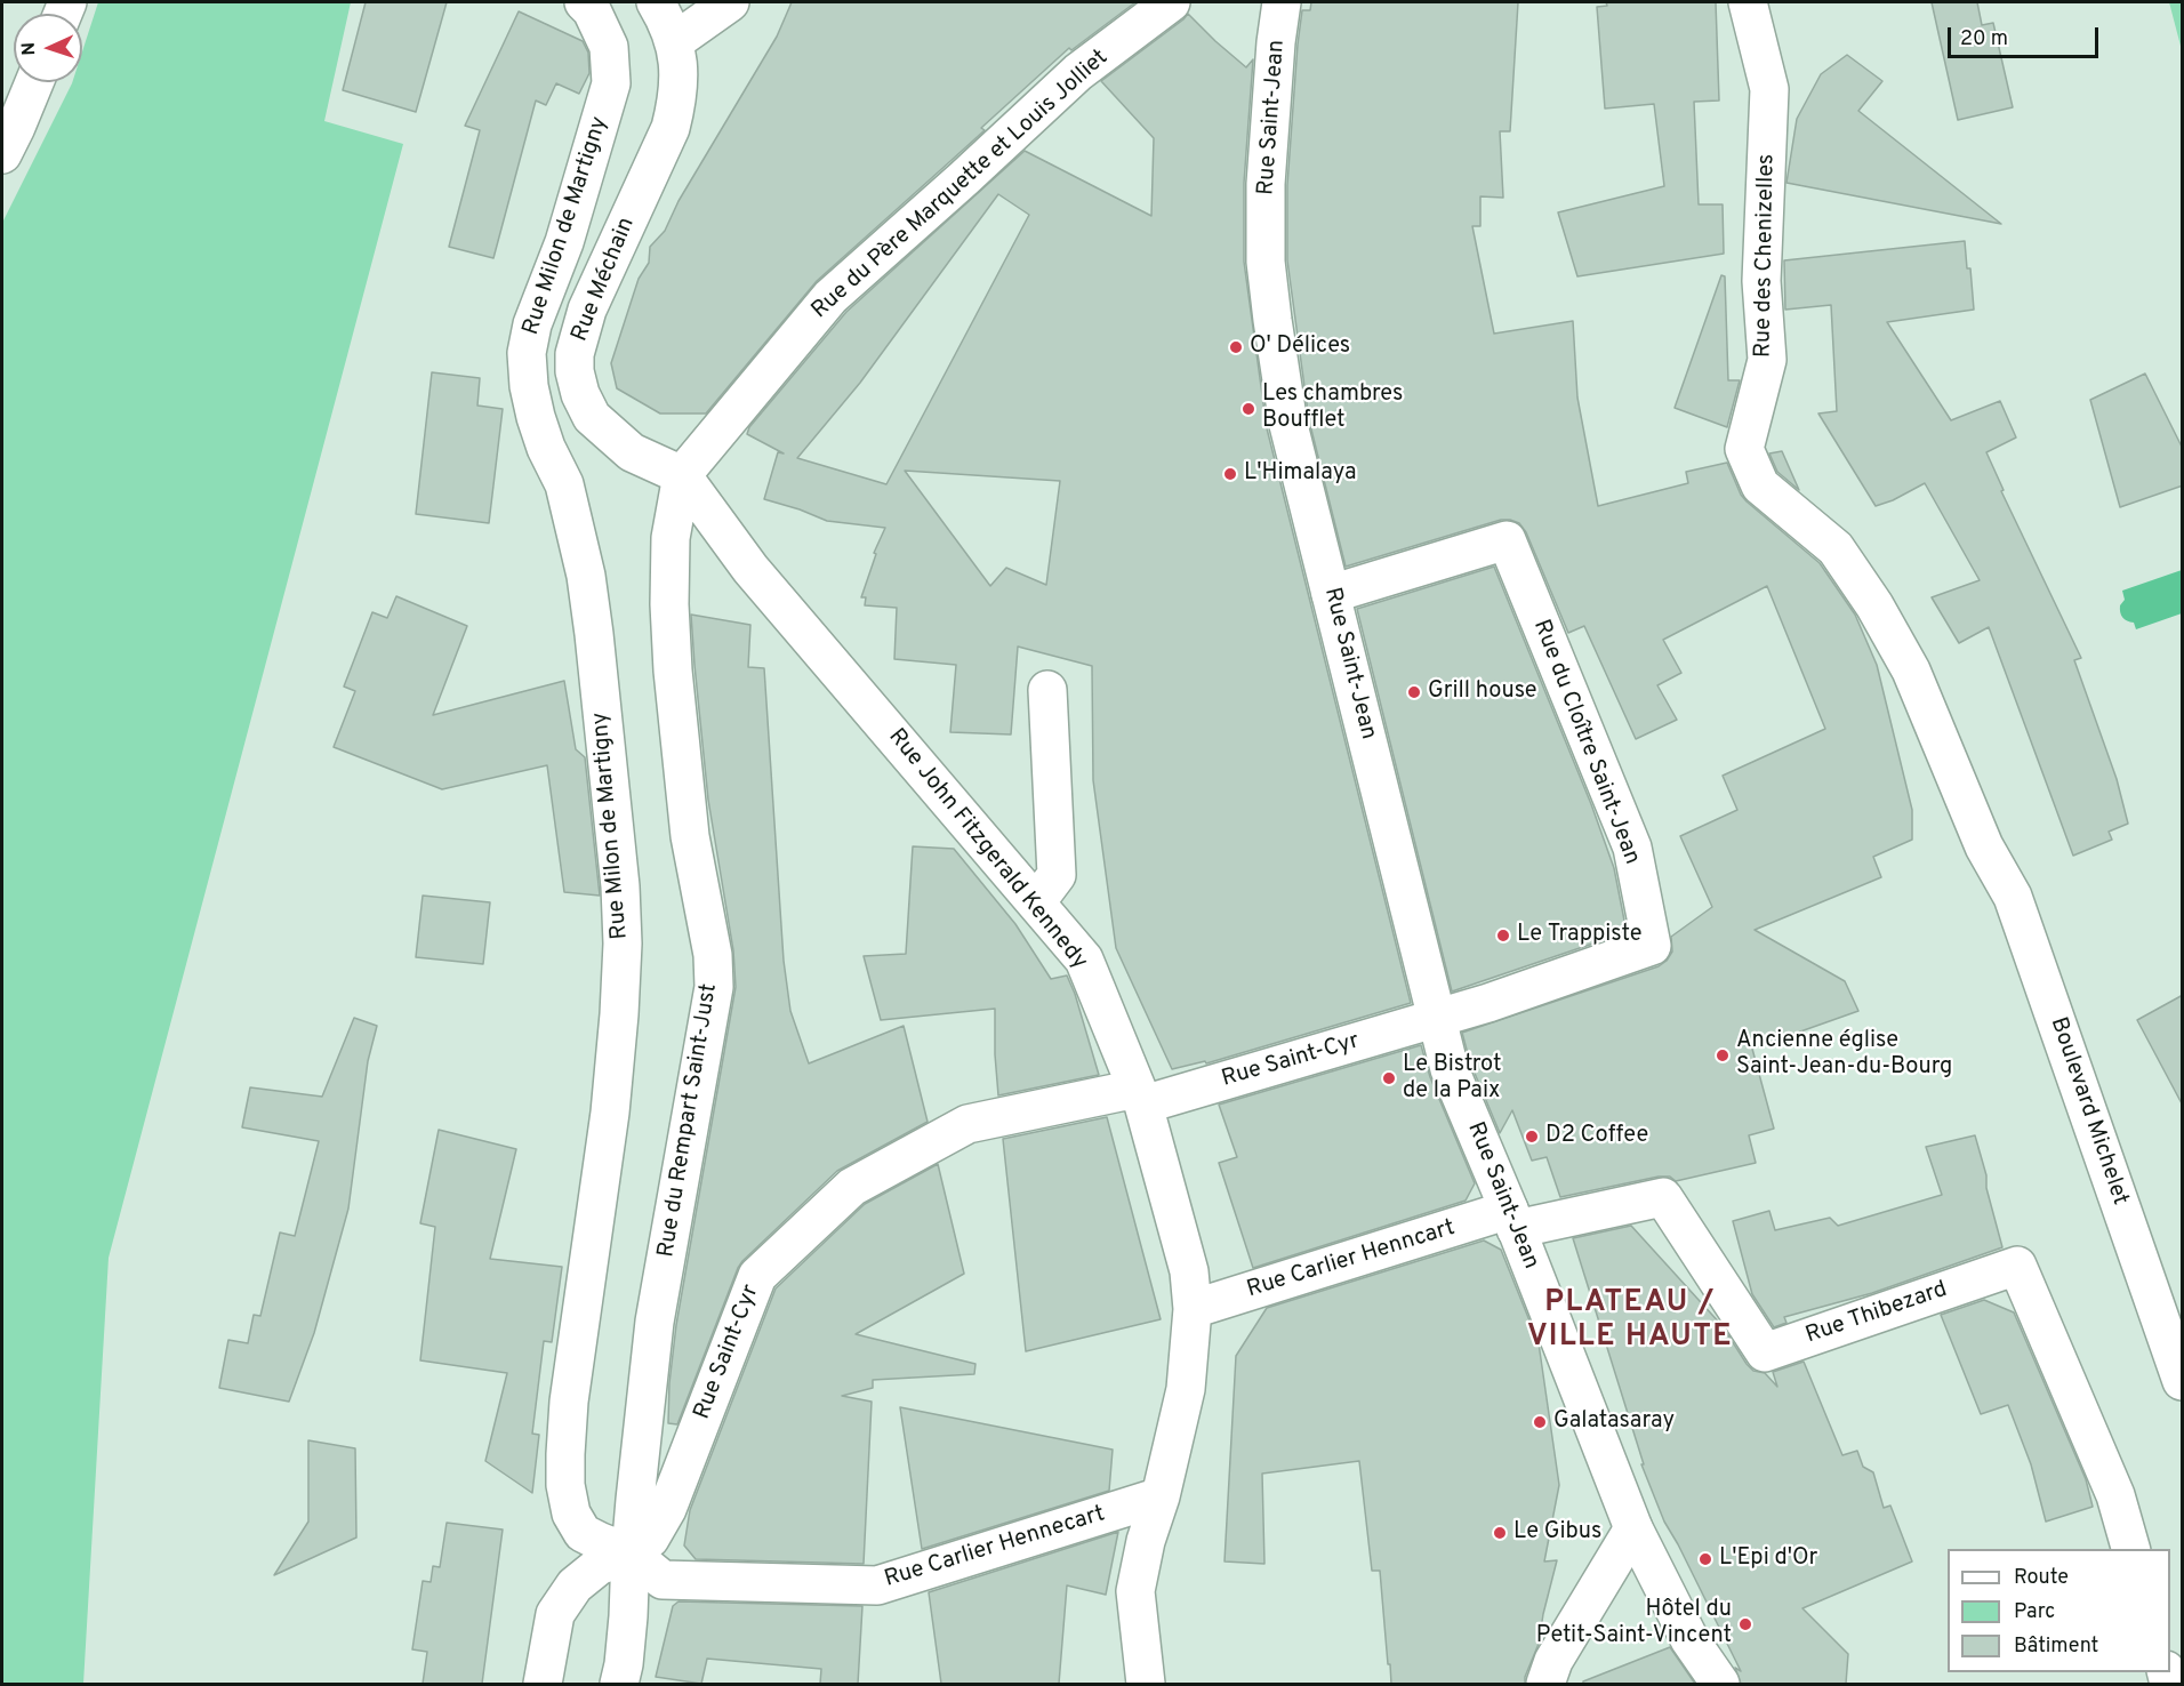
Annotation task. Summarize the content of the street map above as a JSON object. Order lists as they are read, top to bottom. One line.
{"streets":{"street":["Rue Saint-Jean","Rue du Père Marquette et Louis Jolliet","Rue Milon de Martigny","Rue des Chenizelles","Rue Méchain","Rue du Cloître Saint-Jean","Rue John Fitzgerald Kennedy","Rue Saint-Cyr","Boulevard Michelet","Rue du Rempart Saint-Just","Rue Carlier Henncart","Rue Thibezard","Rue Carlier Hennecart"]},"crossings":[["Rue Saint-Jean","Rue du Cloître Saint-Jean"],["Rue Saint-Jean","Rue Saint-Cyr"],["Rue Saint-Jean","Rue Carlier Henncart"],["Rue Saint-Jean","Rue Thibezard"],["Rue du Père Marquette et Louis Jolliet","Rue Méchain"],["Rue du Père Marquette et Louis Jolliet","Rue John Fitzgerald Kennedy"],["Rue du Père Marquette et Louis Jolliet","Rue du Rempart Saint-Just"],["Rue Milon de Martigny","Rue Saint-Cyr"],["Rue Milon de Martigny","Rue du Rempart Saint-Just"],["Rue Milon de Martigny","Rue Carlier Hennecart"],["Rue des Chenizelles","Boulevard Michelet"],["Rue Méchain","Rue John Fitzgerald Kennedy"],["Rue Méchain","Rue du Rempart Saint-Just"],["Rue du Cloître Saint-Jean","Rue Saint-Cyr"],["Rue John Fitzgerald Kennedy","Rue Saint-Cyr"],["Rue John Fitzgerald Kennedy","Rue du Rempart Saint-Just"],["Rue John Fitzgerald Kennedy","Rue Carlier Henncart"],["Rue John Fitzgerald Kennedy","Rue Carlier Hennecart"],["Rue Saint-Cyr","Rue du Rempart Saint-Just"],["Rue Saint-Cyr","Rue Carlier Hennecart"],["Rue du Rempart Saint-Just","Rue Carlier Hennecart"],["Rue Carlier Henncart","Rue Thibezard"]],"districts":["PLATEAU / VILLE HAUTE"],"places":["O' Délices","Les chambres Boufflet","L'Himalaya","Grill house","Le Trappiste","Ancienne église Saint-Jean-du-Bourg","Le Bistrot de la Paix","D2 Coffee","Galatasaray","Le Gibus","L'Epi d'Or","Hôtel du Petit-Saint-Vincent"],"legend":["Route","Parc","Bâtiment"],"scale_bar":"20 m","north":"left"}
